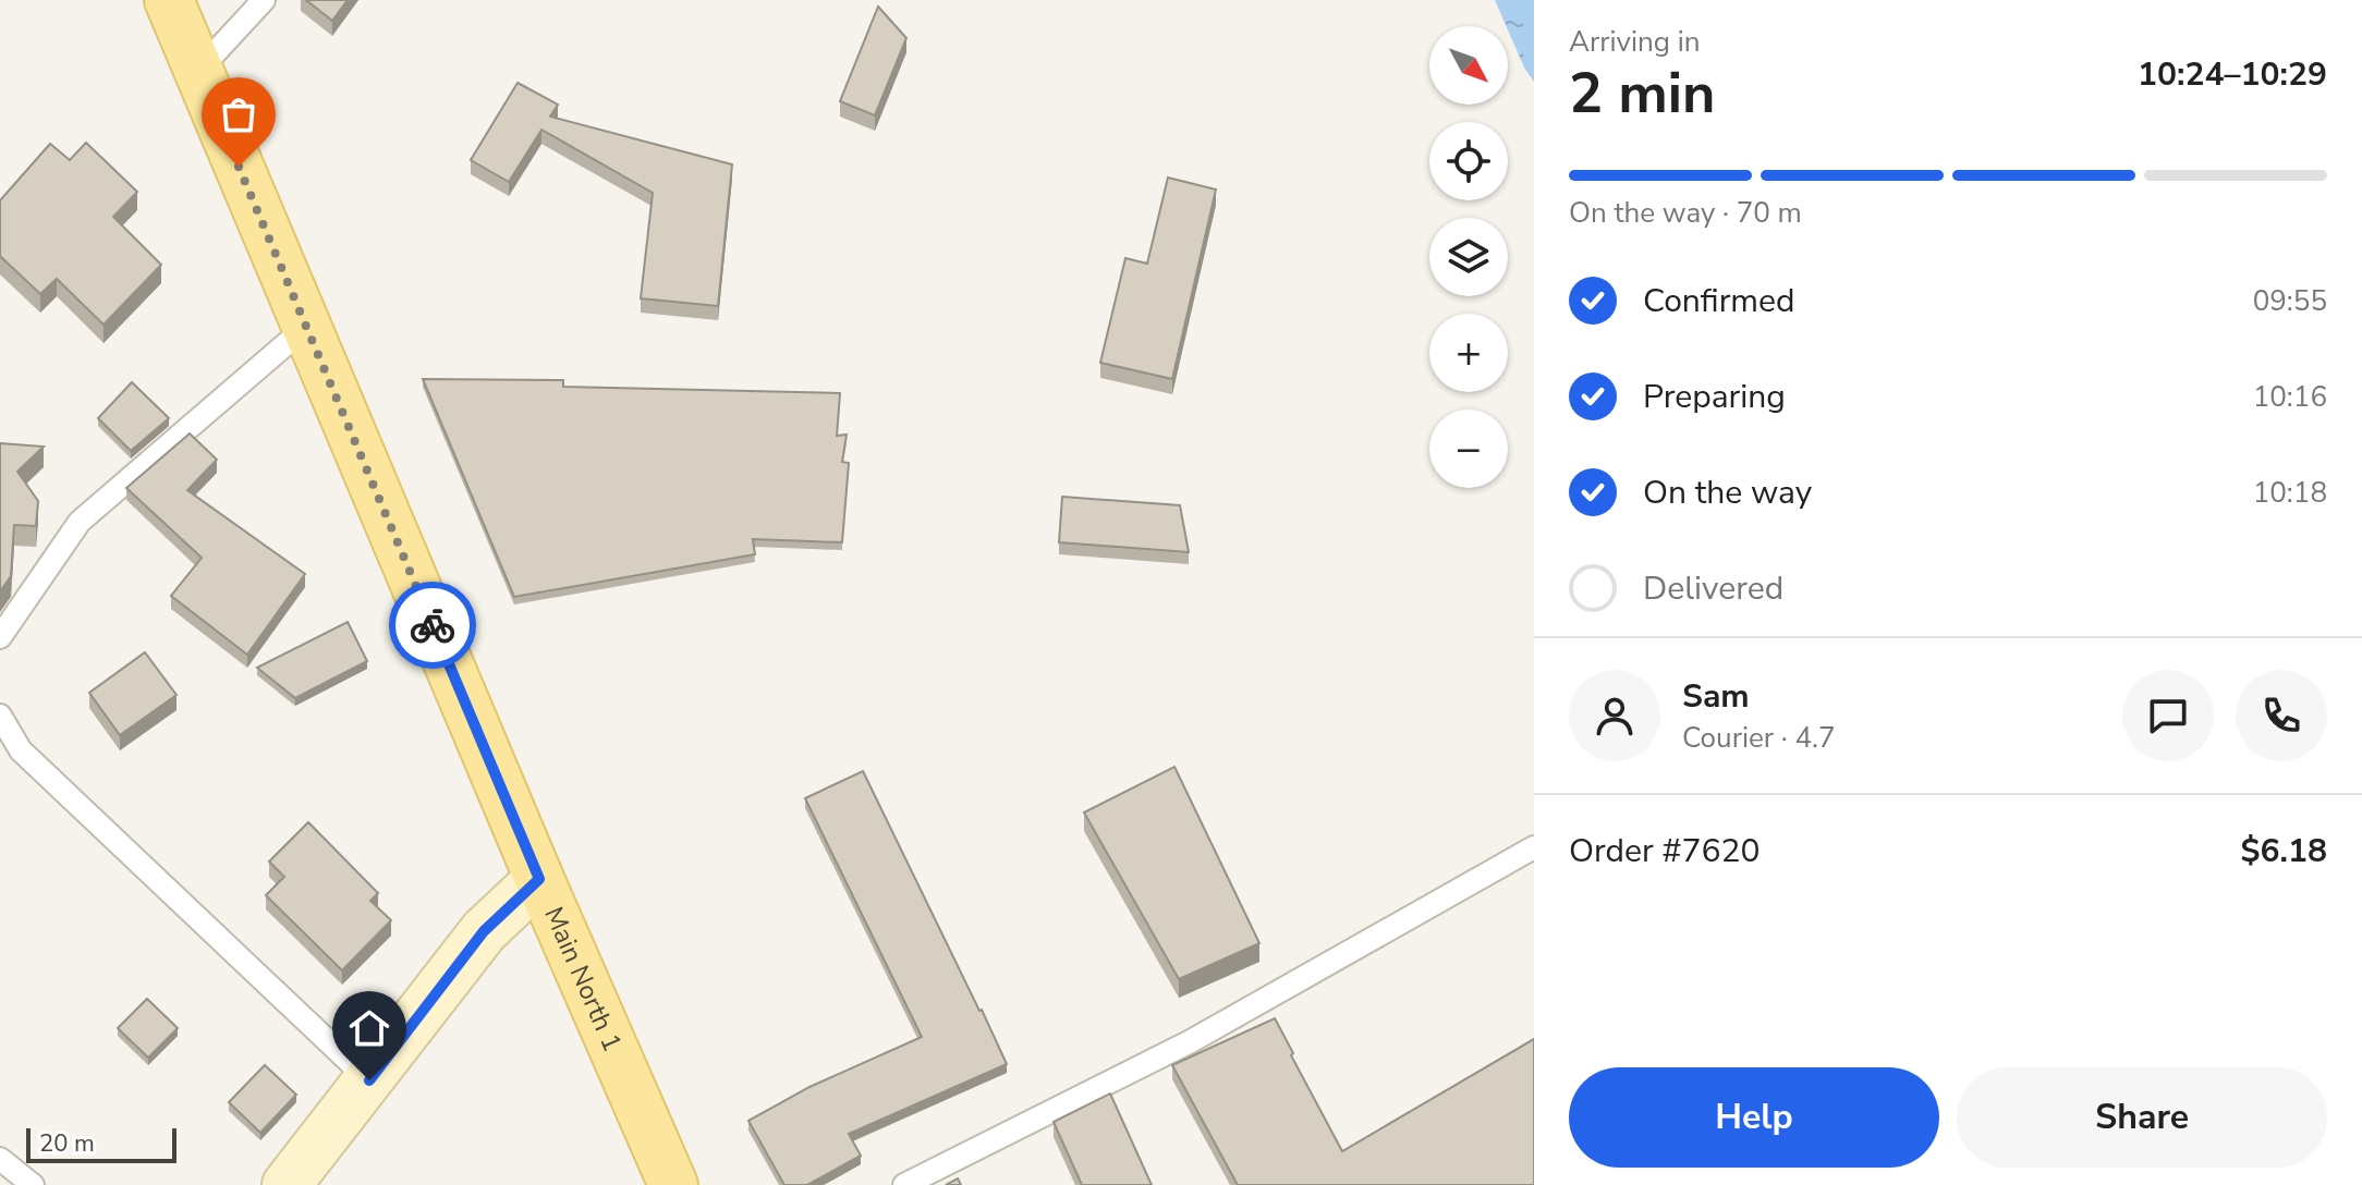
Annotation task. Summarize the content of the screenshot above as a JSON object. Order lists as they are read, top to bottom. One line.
{"streets":{"main road":["Main North 1"]},"scale_bar":"20 m","north":"bottom right","page":{"heading":["2 min","Arriving in","10:24–10:29"],"panel":["Sam","Courier · 4.7","Order #7620","$6.18"],"map_buttons":["+","−"],"bar":"On the way · 70 m","list":[["Confirmed","09:55"],["Preparing","10:16"],["On the way","10:18"],"Delivered"],"buttons":["Help","Share"],"scale":"20 m"}}
